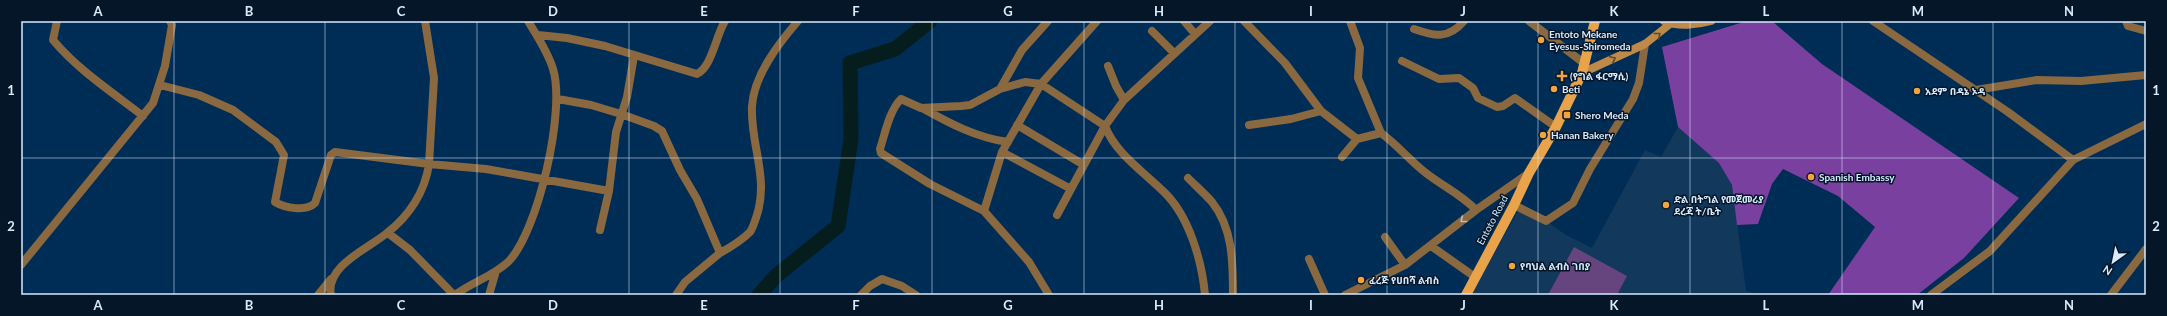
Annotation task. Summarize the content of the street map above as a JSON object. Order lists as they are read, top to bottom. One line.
{"streets":{"main road":["Entoto Road"]},"places":{"other":["Entoto Mekane Eyesus-Shiromeda","Beti","አደም በዳኔ ኦዳ","Hanan Bakery","Spanish Embassy","ድል በትግል የመጀመሪያ ደረጃ ት/ቤት","የባህል ልብስ ገበያ","ፈረጅ የሀበሻ ልብስ"],"health":["(የግል ፋርማሲ)"],"transit":["Shero Meda"]},"north":"bottom left","grid":{"columns":["A","B","C","D","E","F","G","H","I","J","K","L","M","N"],"rows":["1","2"]}}
